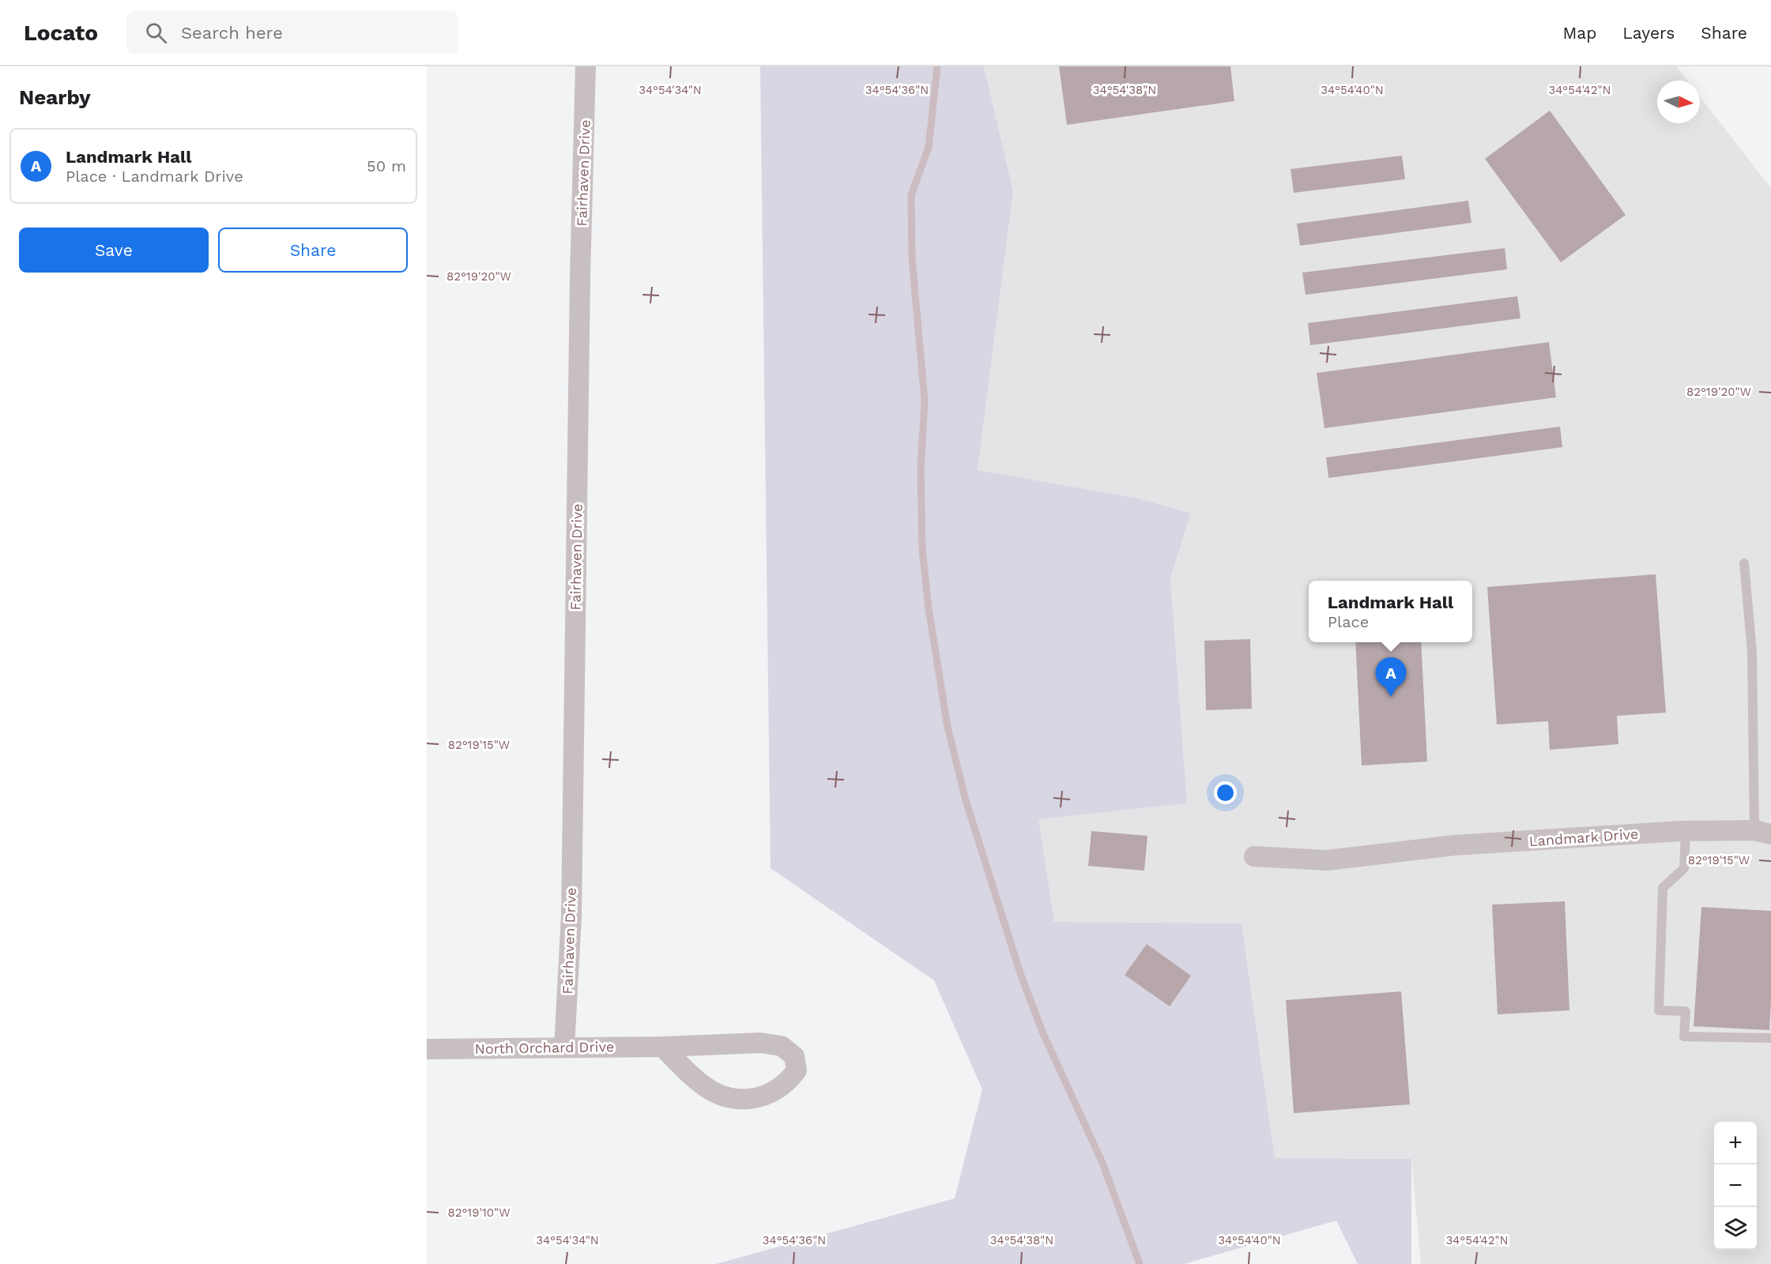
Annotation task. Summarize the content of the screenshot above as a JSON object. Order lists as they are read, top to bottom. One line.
{"streets":{"street":["Fairhaven Drive","Landmark Drive","North Orchard Drive"]},"crossings":[["Fairhaven Drive","North Orchard Drive"]],"north":"right","page":{"header":"Locato","search":"Search here","nav":["Map","Layers","Share"],"heading":"Nearby","list":[{"mark":"A","name":"Landmark Hall","note":"Place · Landmark Drive","value":"50 m"}],"buttons":["Save","Share"],"popup":["Landmark Hall","Place"],"pins":"A","map_buttons":["+","−"]},"coordinates":["34°54'34\"N","34°54'36\"N","34°54'38\"N","34°54'40\"N","34°54'42\"N","82°19'20\"W","82°19'15\"W","82°19'10\"W"]}
